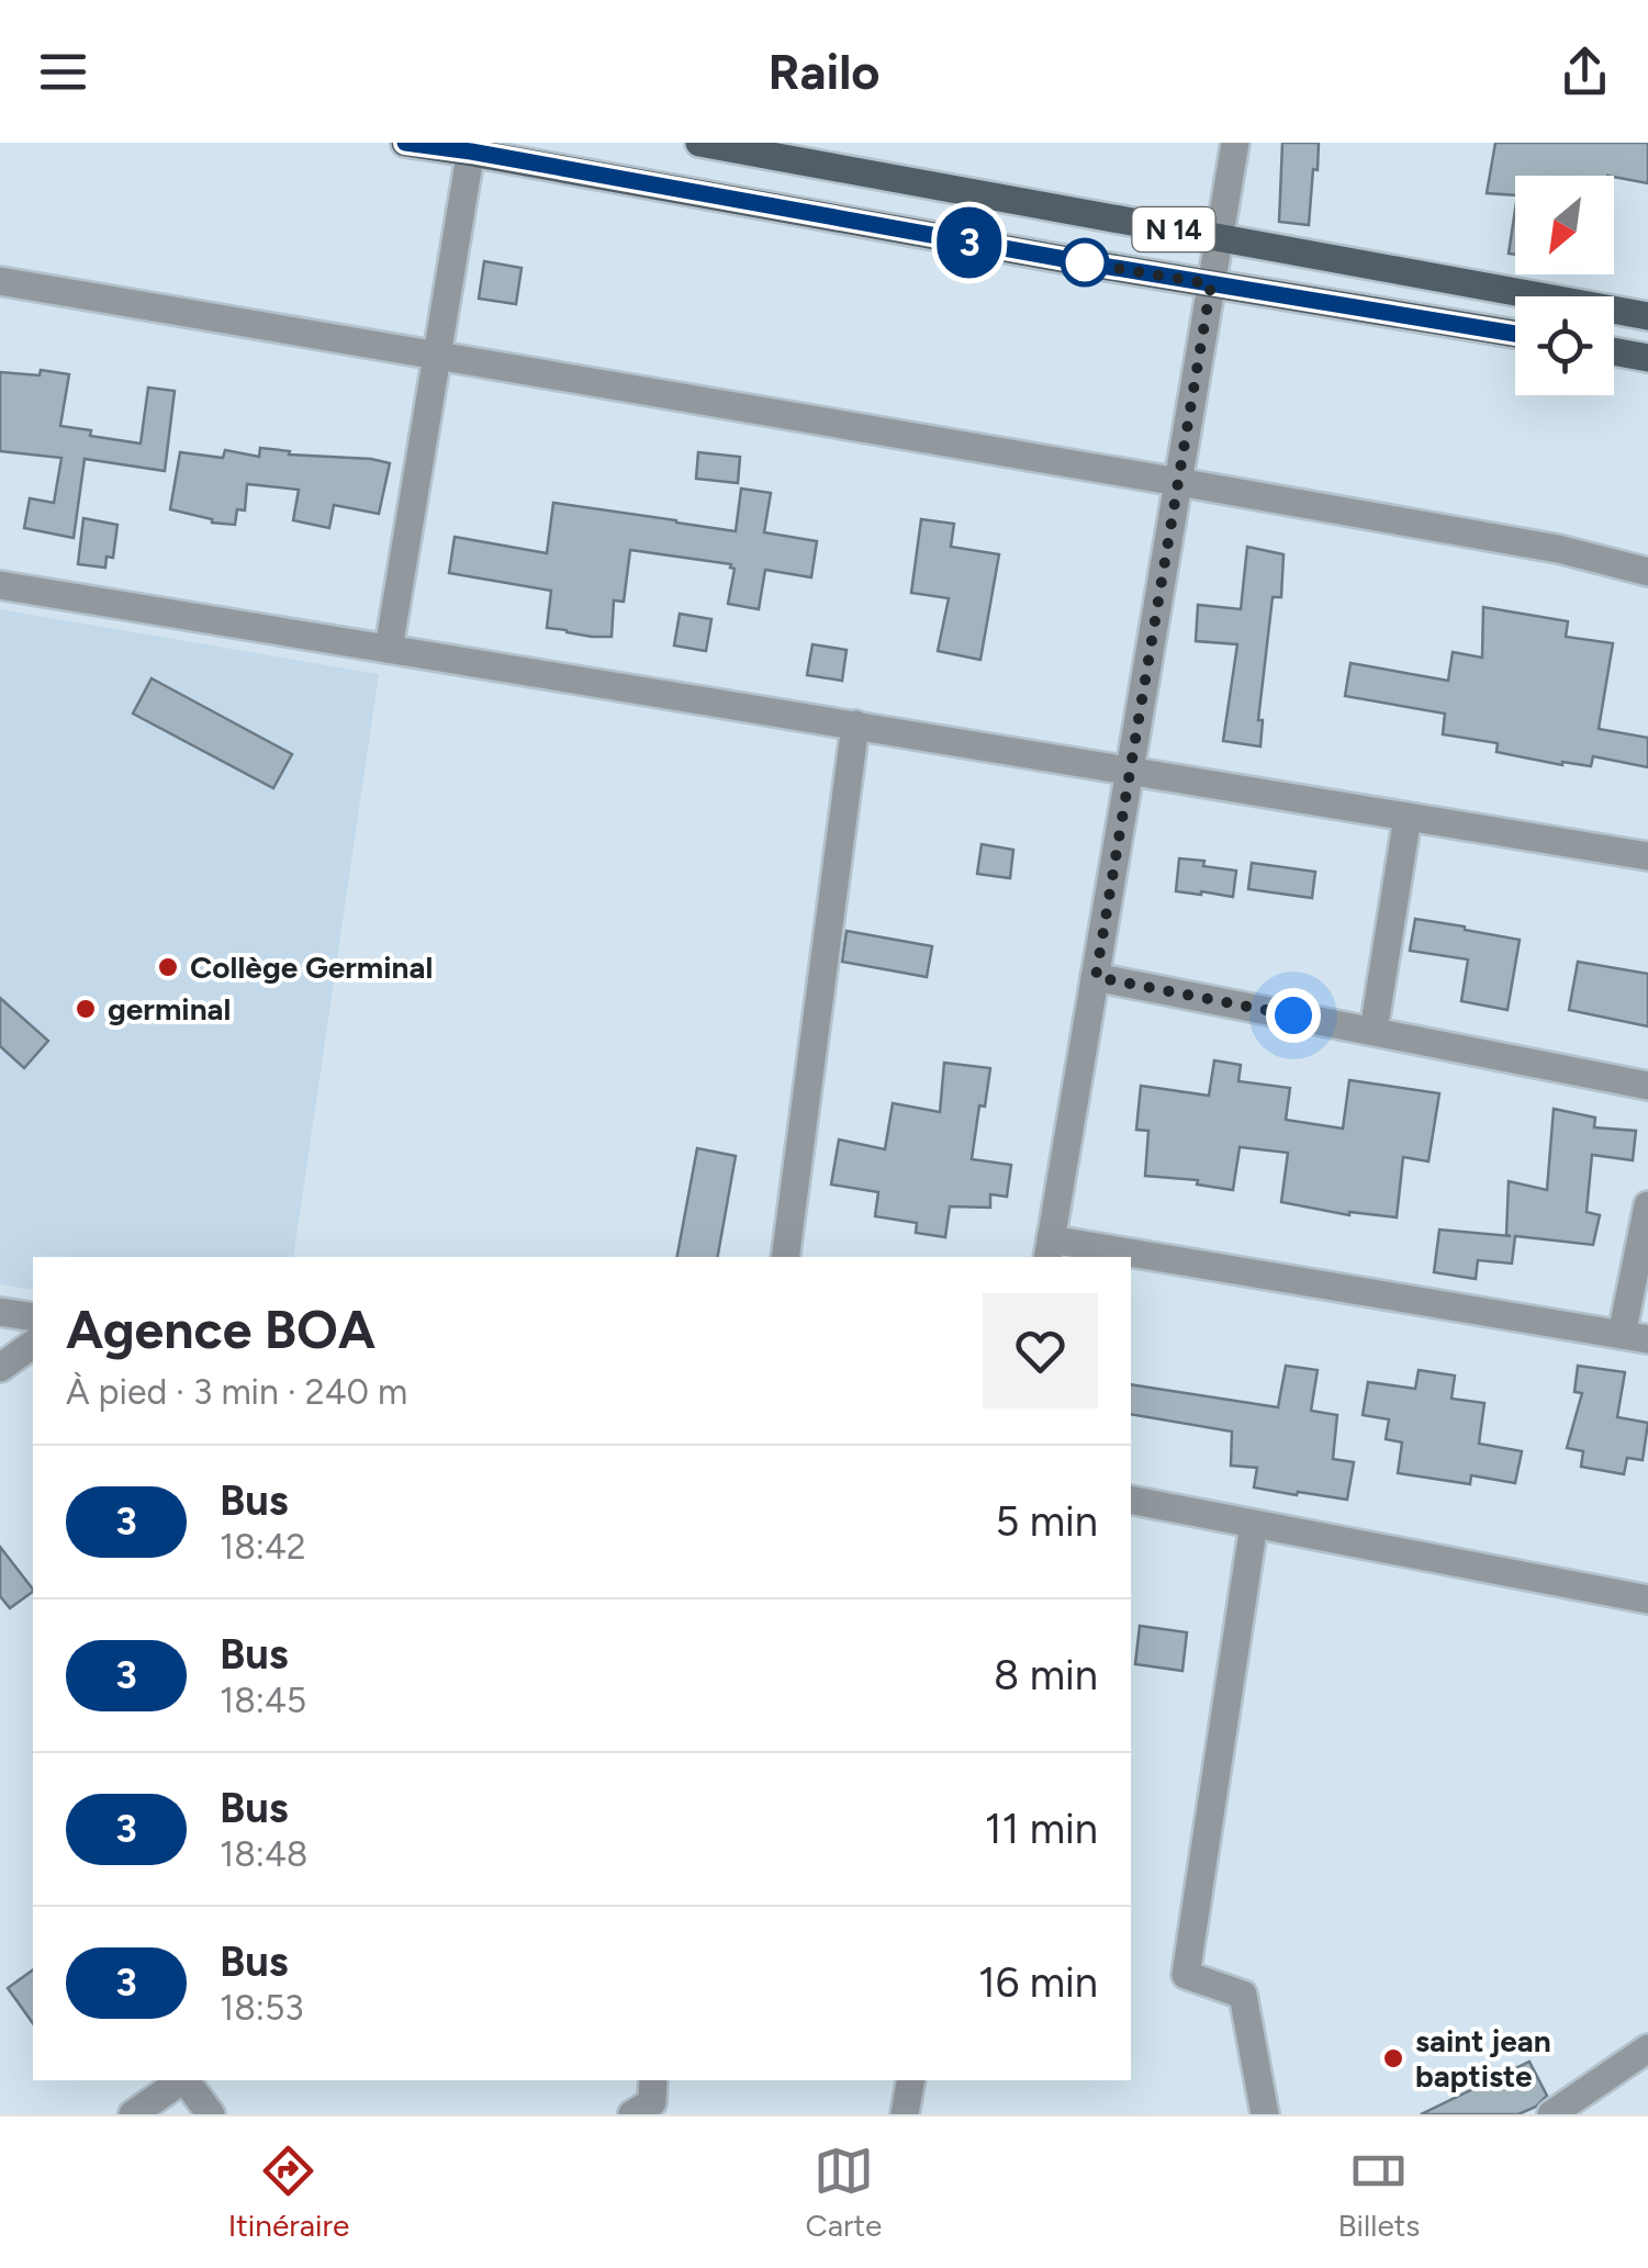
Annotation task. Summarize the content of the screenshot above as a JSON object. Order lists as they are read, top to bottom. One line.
{"streets":{"main road":["N 14"]},"places":["Collège Germinal","germinal","saint jean baptiste"],"lines":["bus line 3"],"north":"bottom left","page":{"header":"Railo","on_map":"3","heading":["Agence BOA","À pied · 3 min · 240 m"],"list":[{"mark":"3","name":"Bus","note":"18:42","value":"5 min"},{"mark":"3","name":"Bus","note":"18:45","value":"8 min"},{"mark":"3","name":"Bus","note":"18:48","value":"11 min"},{"mark":"3","name":"Bus","note":"18:53","value":"16 min"}],"tabs":["Itinéraire","Carte","Billets"]}}
